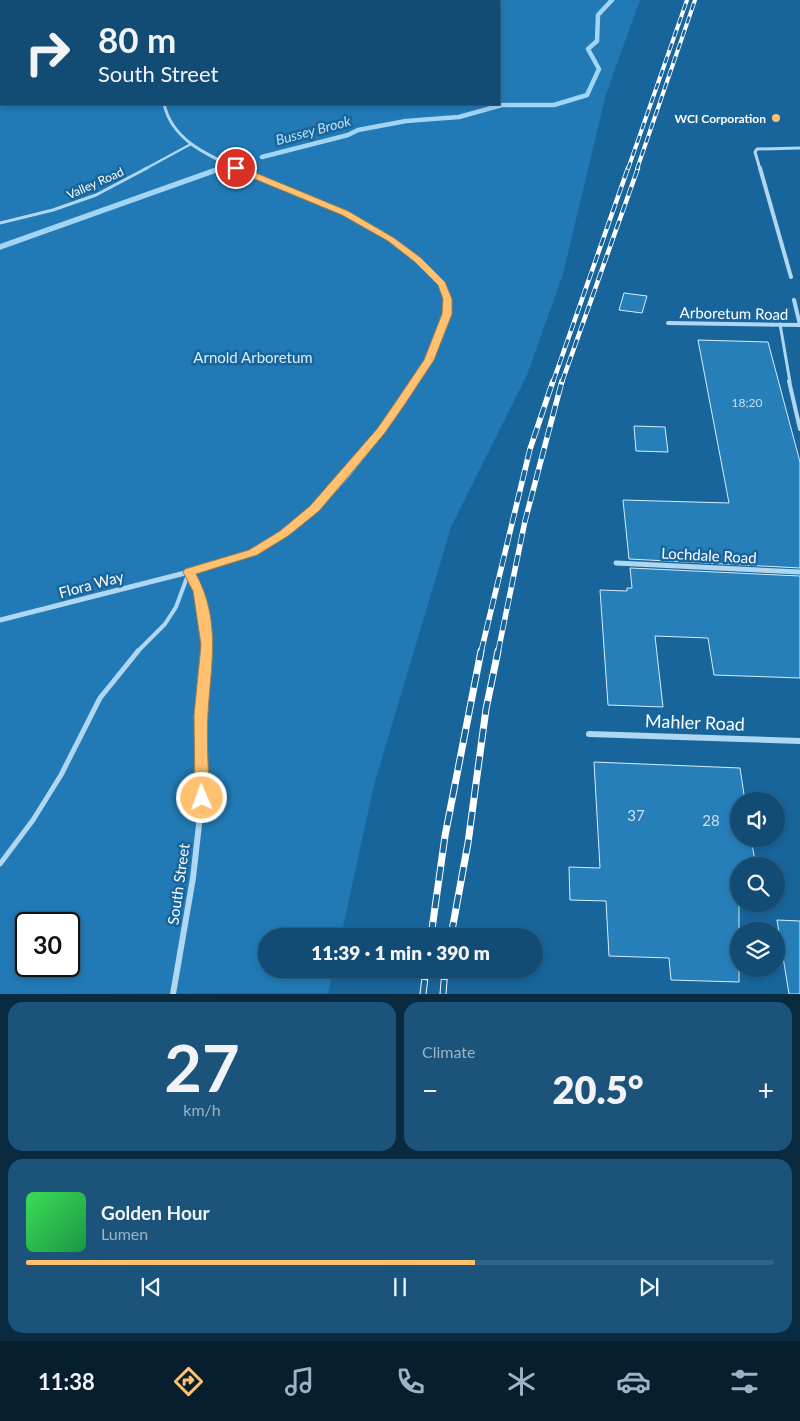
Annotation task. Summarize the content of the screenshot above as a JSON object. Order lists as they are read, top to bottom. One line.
{"streets":{"street":["Arboretum Road","Lochdale Road","Flora Way","Mahler Road","South Street"],"lane":["Valley Road"]},"crossings":[["Flora Way","South Street"]],"water":["Bussey Brook"],"parks":["Arnold Arboretum"],"places":["WCI Corporation"],"house_numbers":["18;20","37","28"],"page":{"turn":["80 m","South Street"],"limit":"30","trip":"11:39 · 1 min · 390 m","tile":[["27","km/h"],"Climate"],"heat":["−","20.5°","+"],"song":["Golden Hour","Lumen"],"tabs":"11:38"}}
